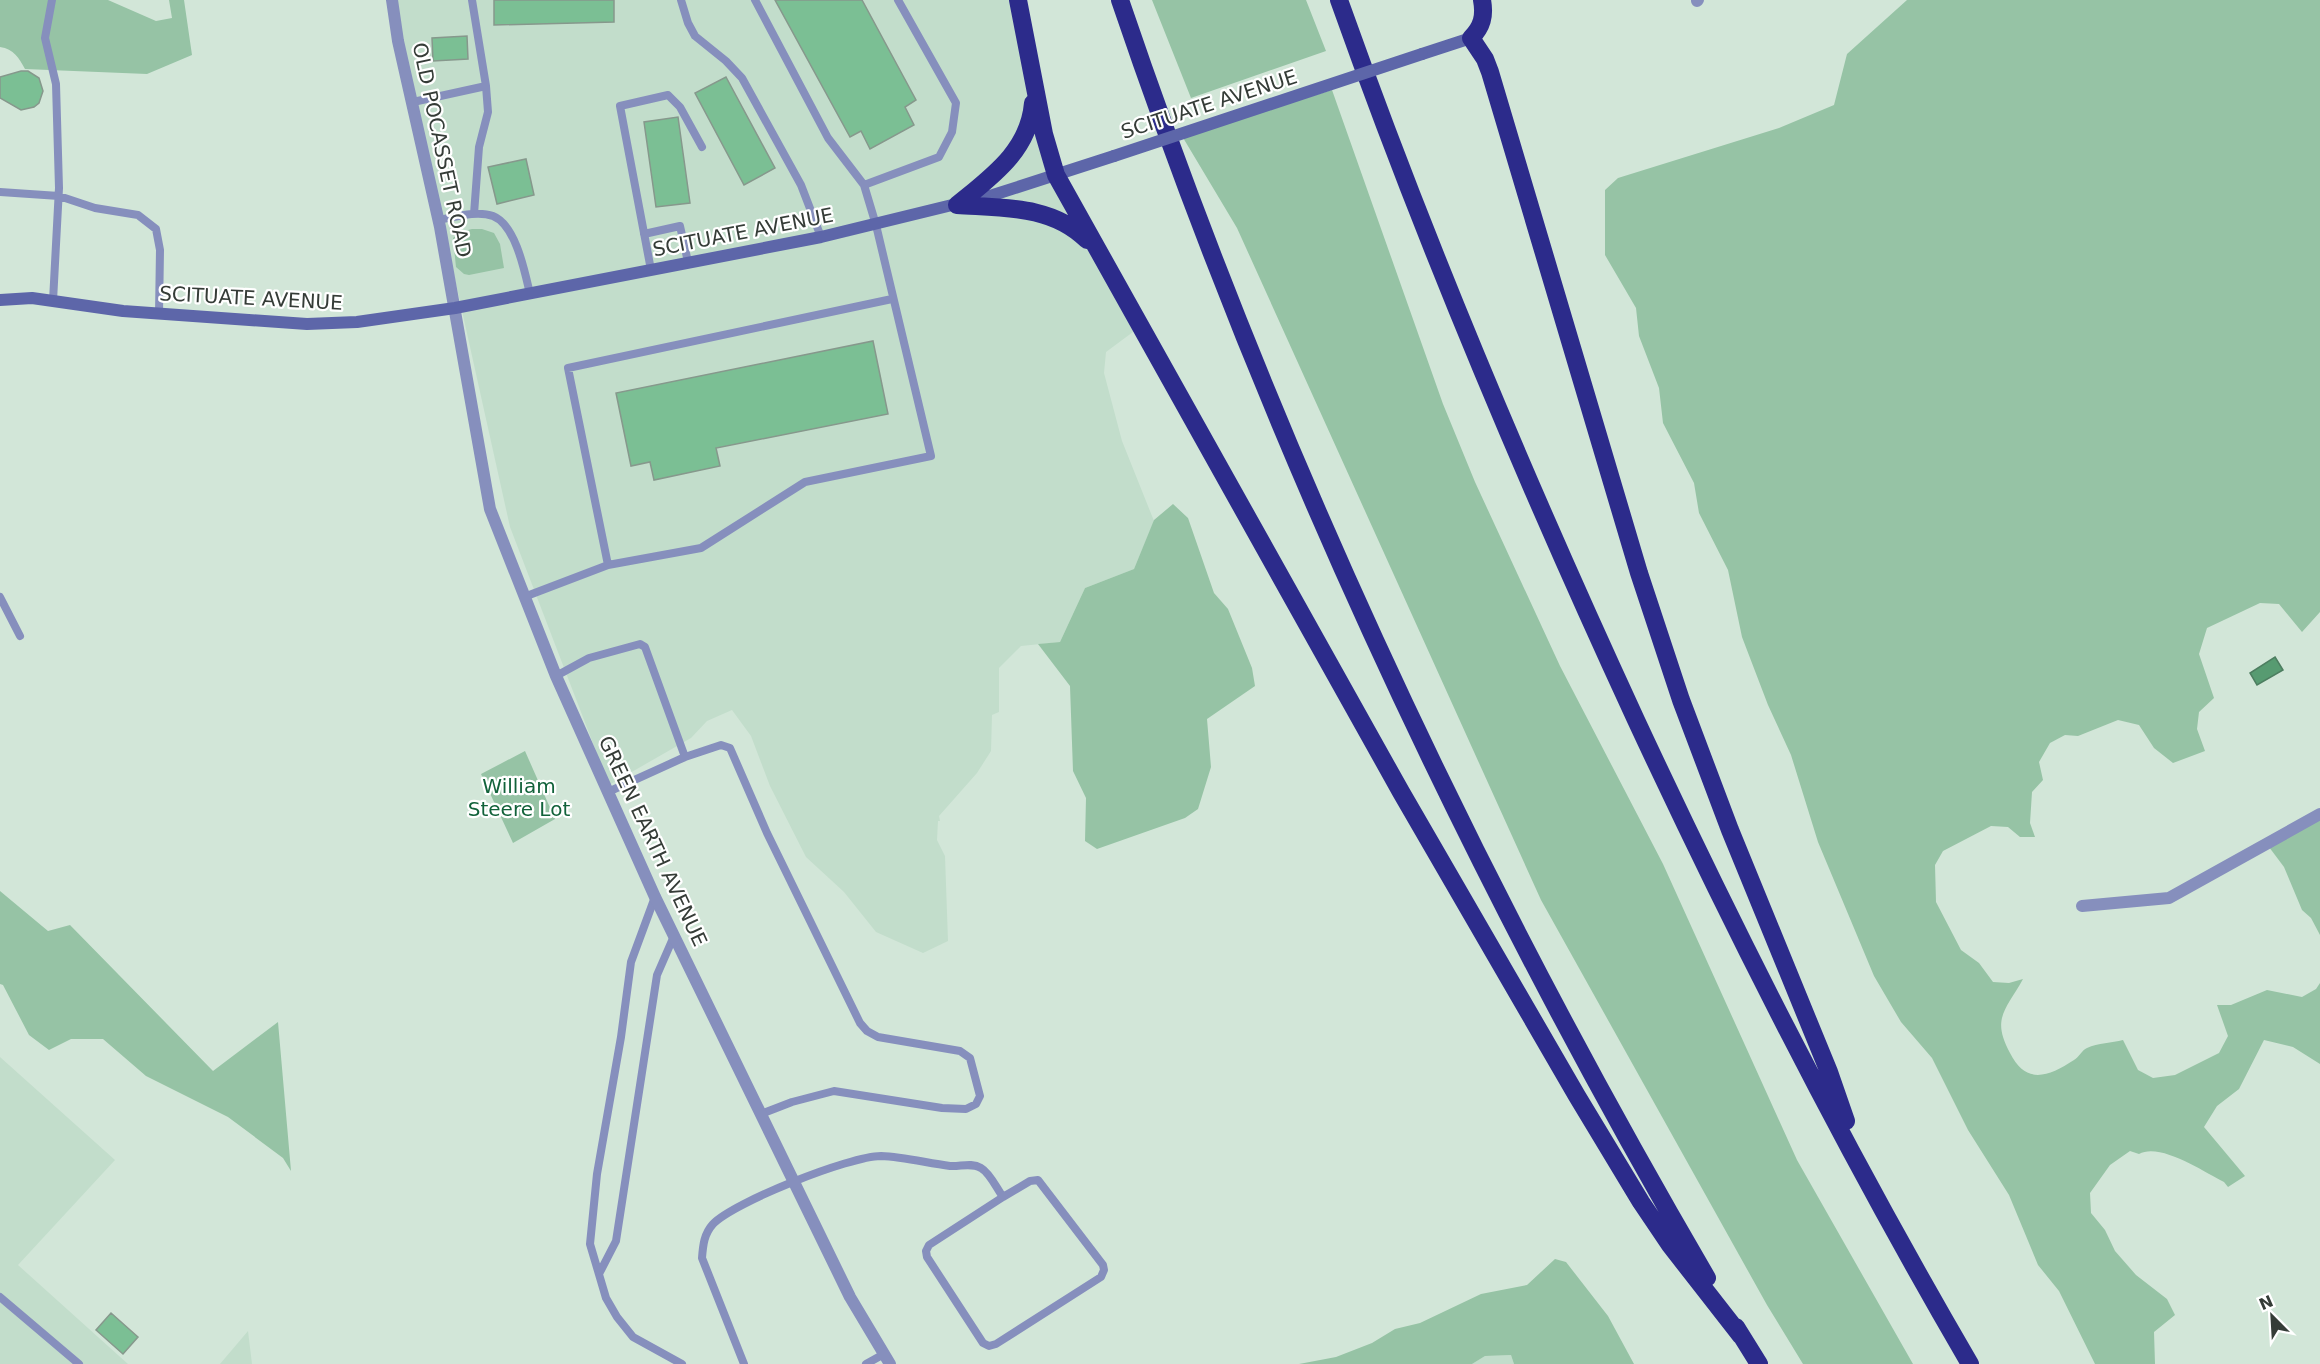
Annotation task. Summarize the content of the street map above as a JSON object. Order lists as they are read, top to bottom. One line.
{"streets":{"main road":["SCITUATE AVENUE"],"street":["OLD POCASSET ROAD","GREEN EARTH AVENUE"]},"crossings":[["SCITUATE AVENUE","OLD POCASSET ROAD"],["SCITUATE AVENUE","GREEN EARTH AVENUE"],["OLD POCASSET ROAD","GREEN EARTH AVENUE"]],"parks":["William Steere Lot"],"north":"top left"}
